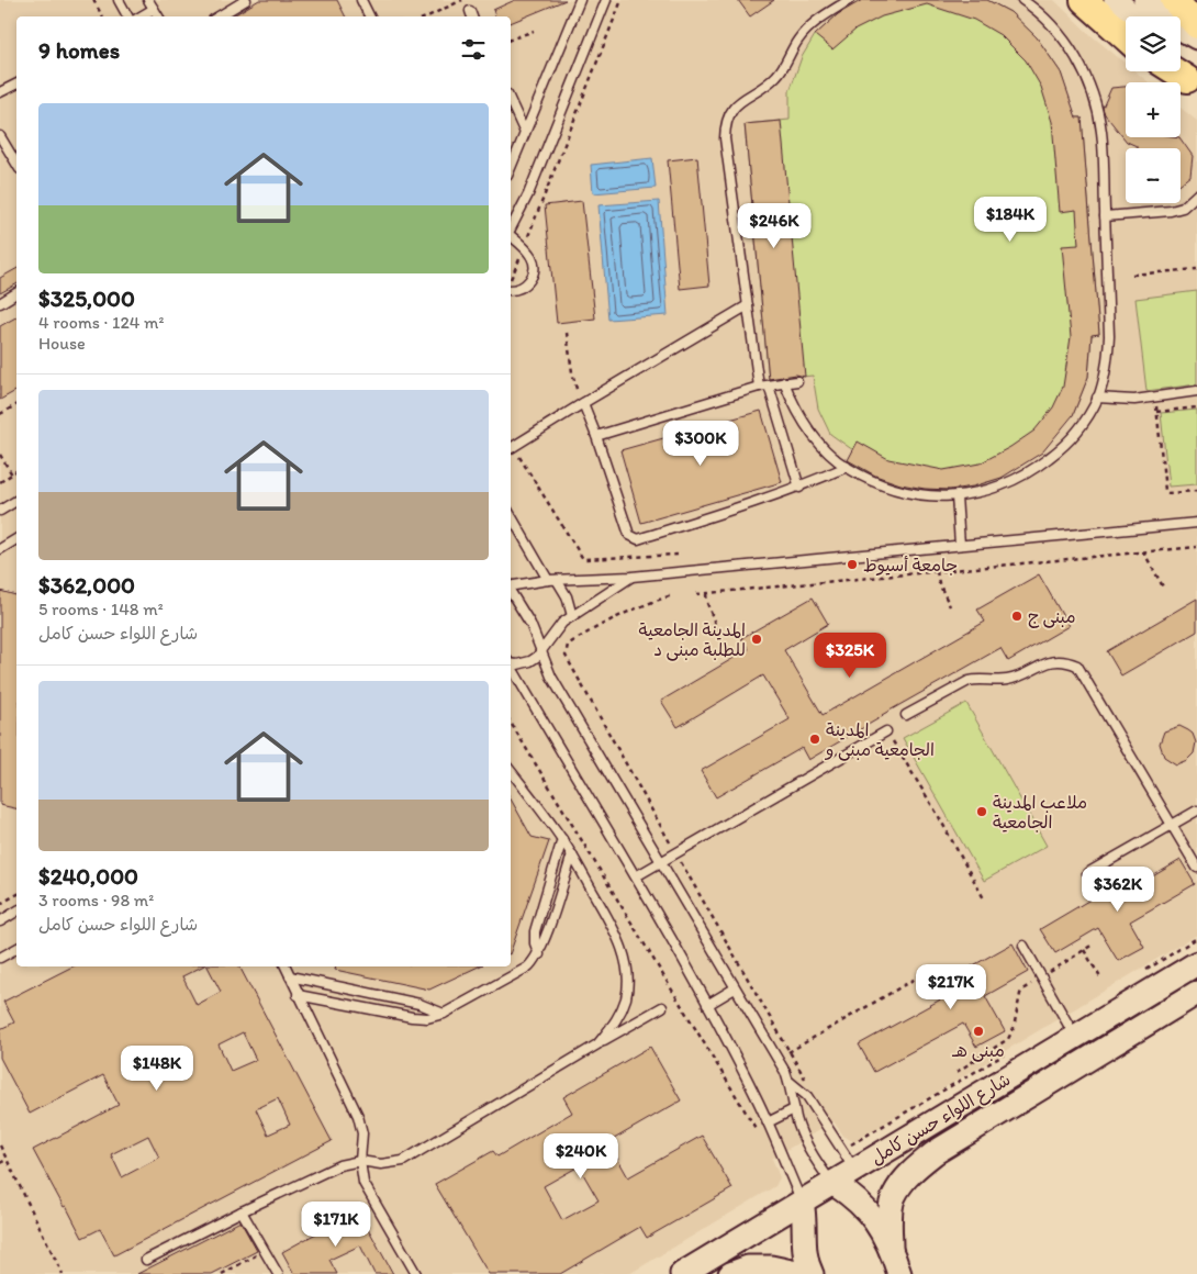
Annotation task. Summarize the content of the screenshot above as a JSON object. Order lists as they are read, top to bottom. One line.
{"streets":{"main road":["شارع اللواء حسن كامل"]},"places":["جامعة أسيوط","مبنى ج","المدينة الجامعية للطلبة مبنى د","المدينة الجامعية مبنى و","ملاعب المدينة الجامعية","مبنى هـ"],"page":{"map_buttons":["+","−"],"heading":"9 homes","list":[{"name":"$325,000","note":"4 rooms · 124 m² · House"},{"name":"$362,000","note":"5 rooms · 148 m² · شارع اللواء حسن كامل"},{"name":"$240,000","note":"3 rooms · 98 m² · شارع اللواء حسن كامل"}],"price":["$184K","$246K","$300K","$325K","$362K","$217K","$148K","$240K","$171K"]}}
